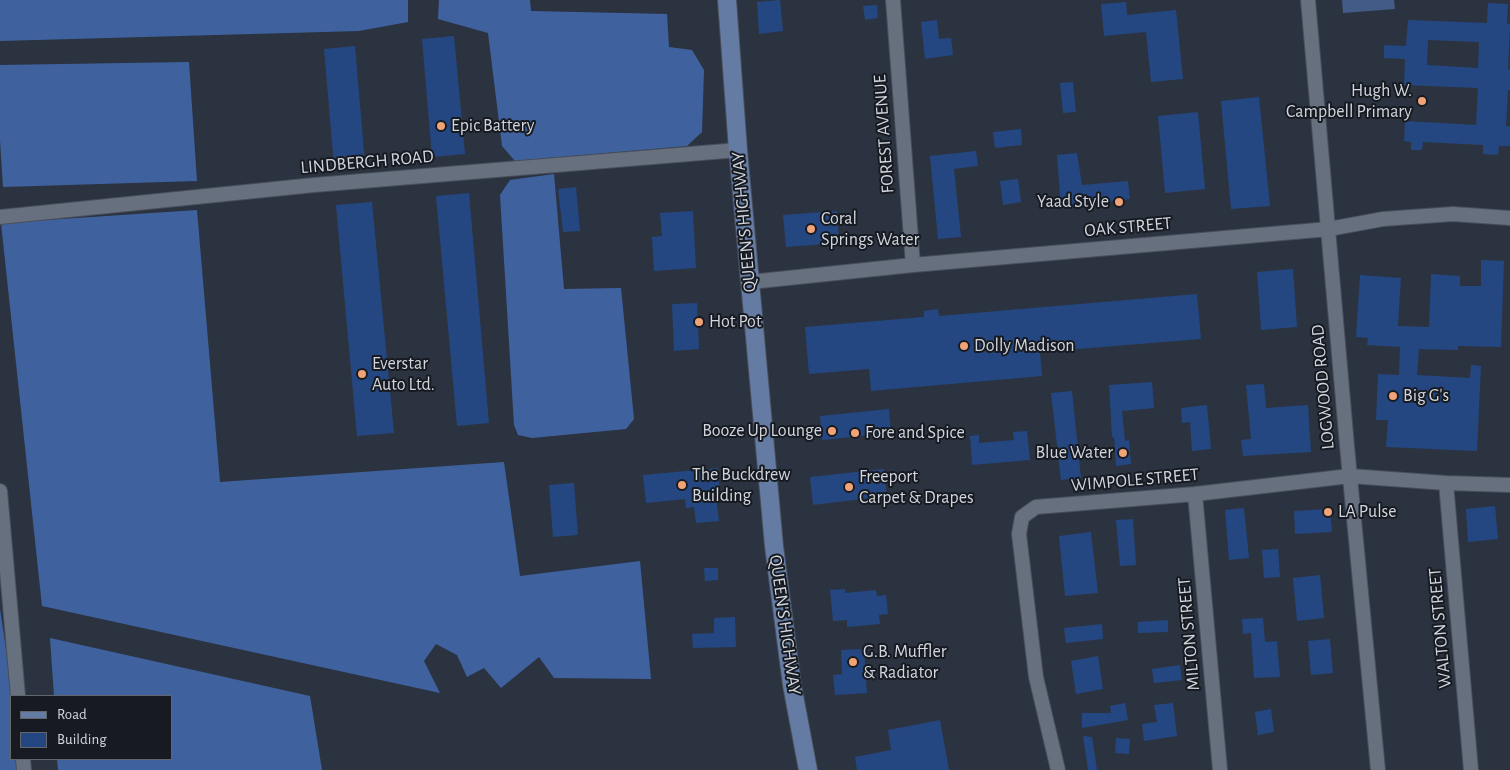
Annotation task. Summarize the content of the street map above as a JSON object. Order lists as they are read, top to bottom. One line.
{"streets":{"main road":["QUEEN'S HIGHWAY"],"street":["FOREST AVENUE","LINDBERGH ROAD","OAK STREET","LOGWOOD ROAD","WIMPOLE STREET","WALTON STREET","MILTON STREET"]},"crossings":[["FOREST AVENUE","OAK STREET"],["LINDBERGH ROAD","QUEEN'S HIGHWAY"],["QUEEN'S HIGHWAY","OAK STREET"],["OAK STREET","LOGWOOD ROAD"],["LOGWOOD ROAD","WIMPOLE STREET"],["WIMPOLE STREET","WALTON STREET"],["WIMPOLE STREET","MILTON STREET"]],"places":["Hugh W. Campbell Primary","Epic Battery","Yaad Style","Coral Springs Water","Hot Pot","Dolly Madison","Everstar Auto Ltd.","Big G's","Booze Up Lounge","Fore and Spice","Blue Water","The Buckdrew Building","Freeport Carpet & Drapes","LA Pulse","G.B. Muffler & Radiator"],"legend":["Road","Building"]}
